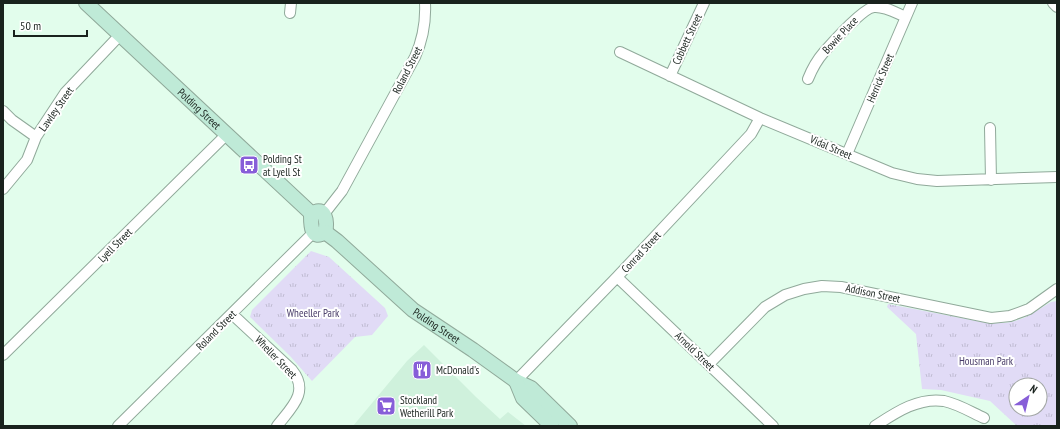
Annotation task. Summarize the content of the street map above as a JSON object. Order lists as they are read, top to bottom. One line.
{"streets":{"main road":["Polding Street"],"street":["Bowie Place","Cobbett Street","Roland Street","Herrick Street","Lawley Street","Vidal Street","Lyell Street","Conrad Street","Addison Street","Arnold Street","Wheller Street"]},"crossings":[["Bowie Place","Herrick Street"],["Cobbett Street","Vidal Street"],["Roland Street","Polding Street"],["Roland Street","Wheller Street"],["Herrick Street","Vidal Street"],["Polding Street","Lawley Street"],["Polding Street","Lyell Street"],["Polding Street","Conrad Street"],["Vidal Street","Conrad Street"],["Conrad Street","Arnold Street"],["Addison Street","Arnold Street"]],"parks":["Wheeller Park","Housman Park"],"places":{"bus stop":["Polding St at Lyell St"],"restaurant":["McDonald's"],"supermarket":["Stockland Wetherill Park"]},"scale_bar":"50 m","north":"top right"}
